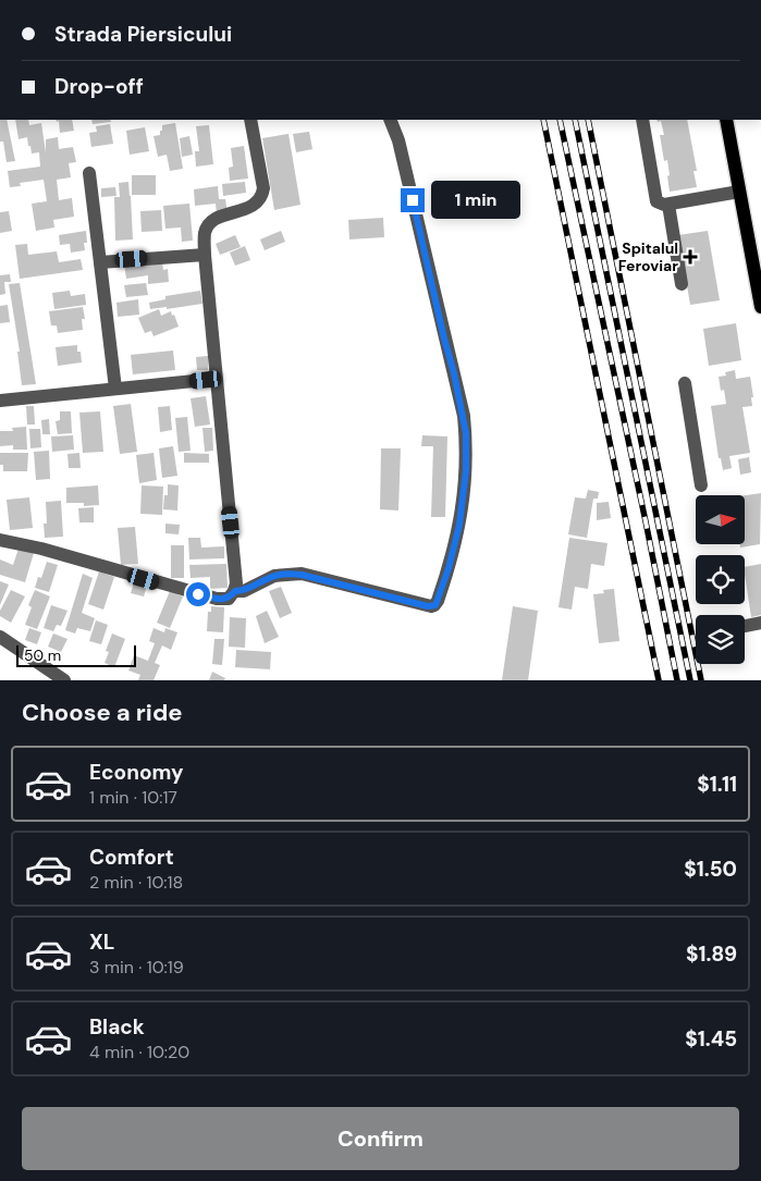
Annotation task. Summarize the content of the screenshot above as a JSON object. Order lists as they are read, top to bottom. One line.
{"places":{"health":["Spitalul Feroviar"]},"scale_bar":"50 m","north":"right","page":{"banner":["Strada Piersicului","Drop-off"],"bubble":"1 min","scale":"50 m","heading":"Choose a ride","list":[{"name":"Economy","note":"1 min · 10:17","value":"$1.11"},{"name":"Comfort","note":"2 min · 10:18","value":"$1.50"},{"name":"XL","note":"3 min · 10:19","value":"$1.89"},{"name":"Black","note":"4 min · 10:20","value":"$1.45"}],"buttons":"Confirm"}}
